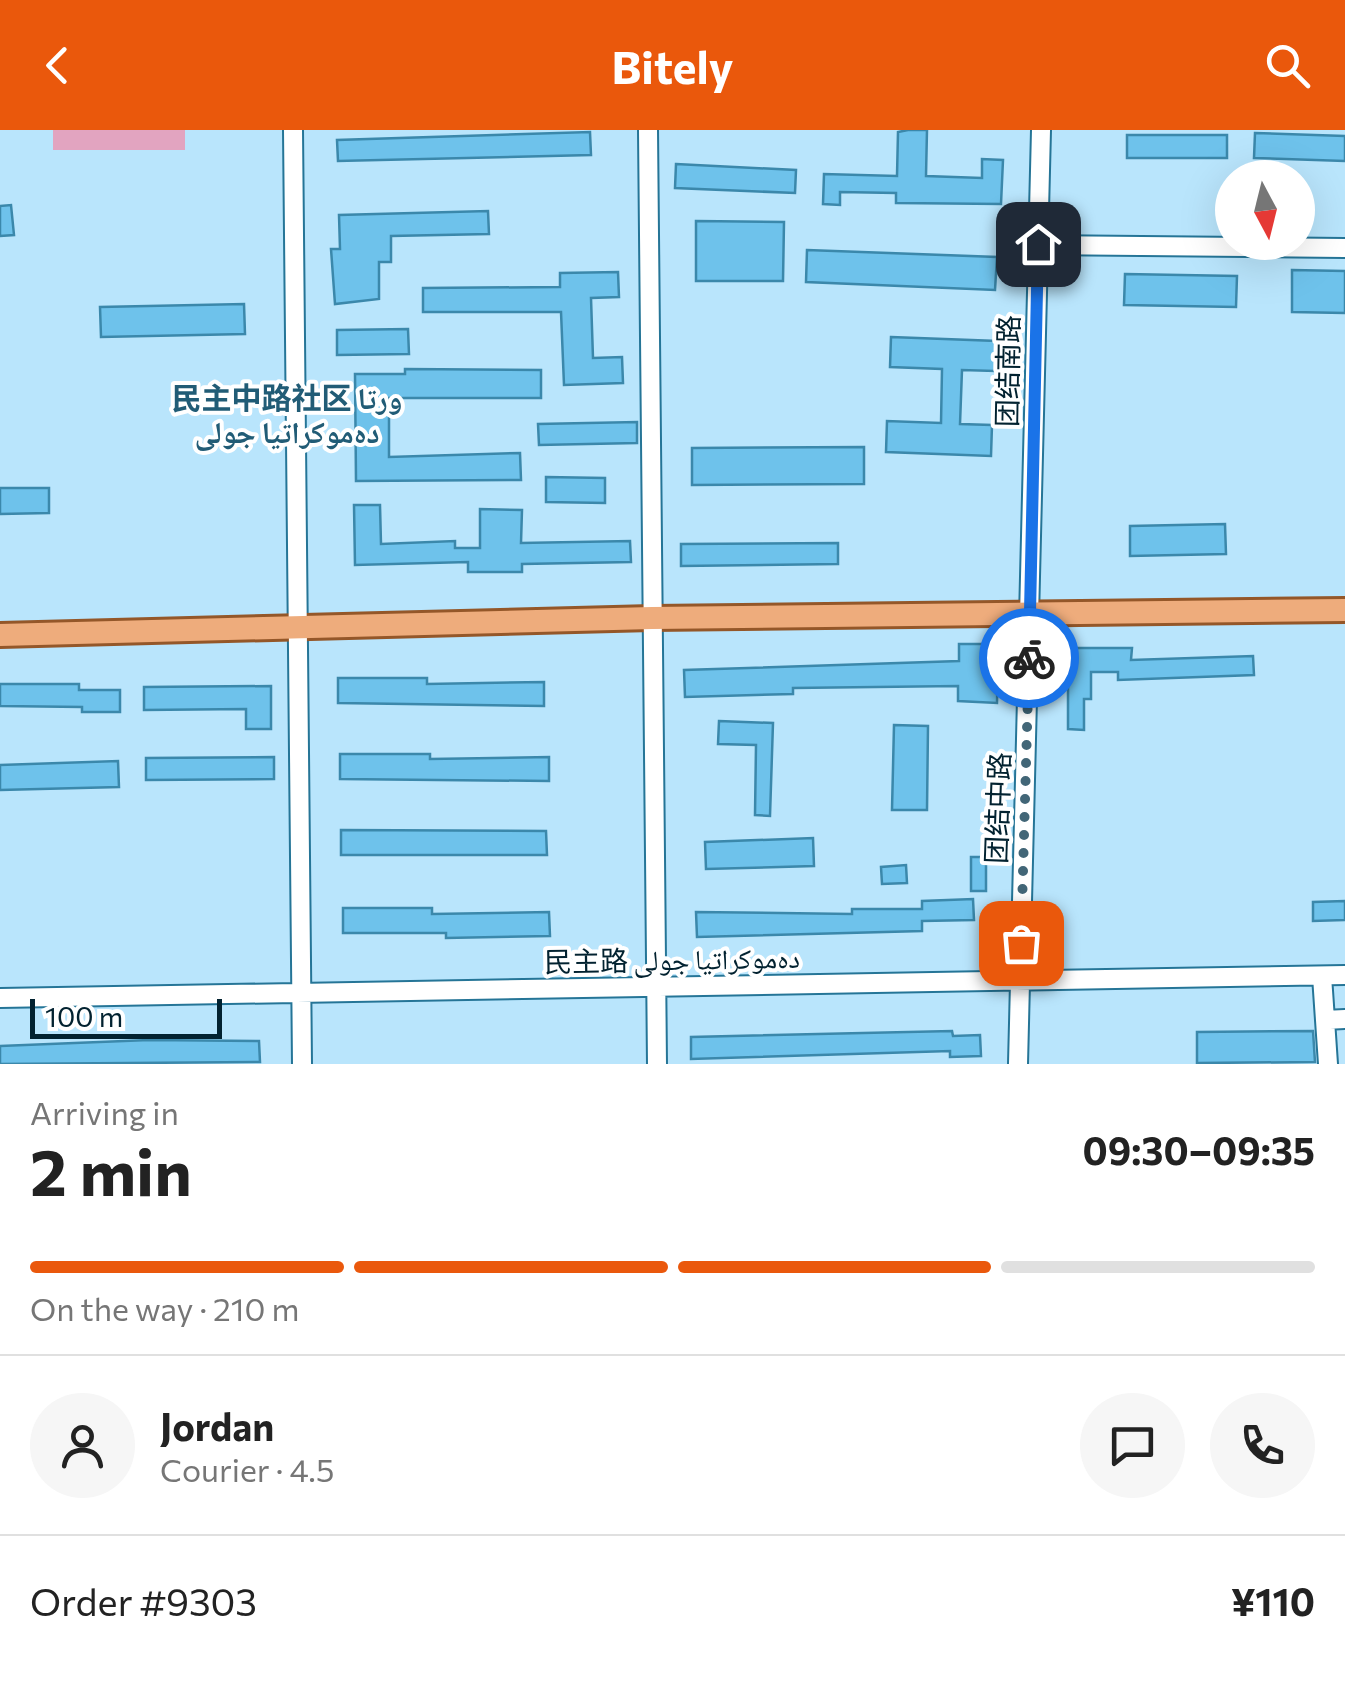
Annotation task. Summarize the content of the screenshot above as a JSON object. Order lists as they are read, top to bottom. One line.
{"streets":{"street":["团结南路","团结中路","民主路 دەموكراتيا جولى"]},"crossings":[["团结南路","团结中路"],["团结中路","民主路 دەموكراتيا جولى"]],"districts":["民主中路社区 ورتا دەموكراتيا جولى"],"scale_bar":"100 m","north":"bottom","page":{"header":"Bitely","scale":"100 m","heading":["2 min","Arriving in","09:30–09:35"],"panel":["Jordan","Courier · 4.5","Order #9303","¥110"],"bar":"On the way · 210 m"}}
